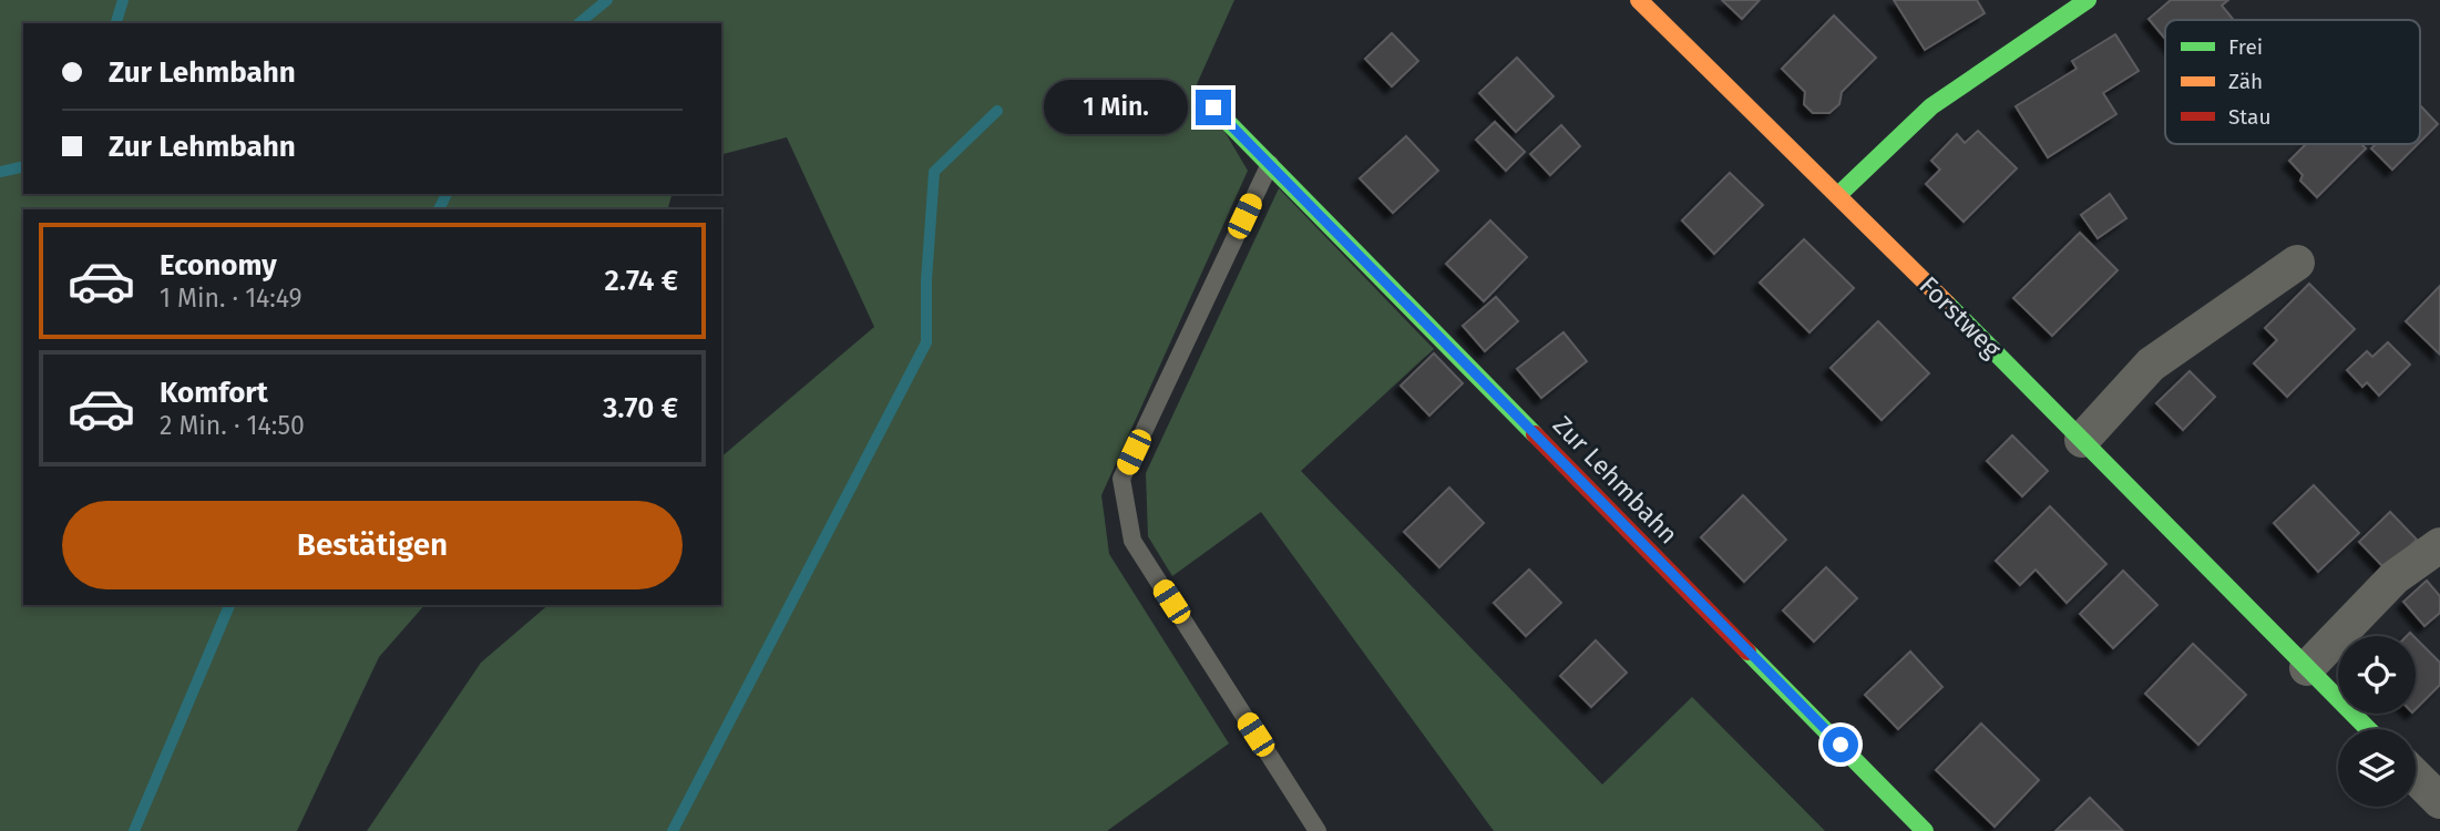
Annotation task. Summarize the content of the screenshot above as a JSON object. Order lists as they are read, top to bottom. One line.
{"streets":{"street":["Forstweg","Zur Lehmbahn"]},"legend":["Frei","Zäh","Stau"],"page":{"banner":["Zur Lehmbahn","Zur Lehmbahn"],"bubble":"1 Min.","list":[{"name":"Economy","note":"1 Min. · 14:49","value":"2.74 €"},{"name":"Komfort","note":"2 Min. · 14:50","value":"3.70 €"}],"buttons":"Bestätigen"}}
